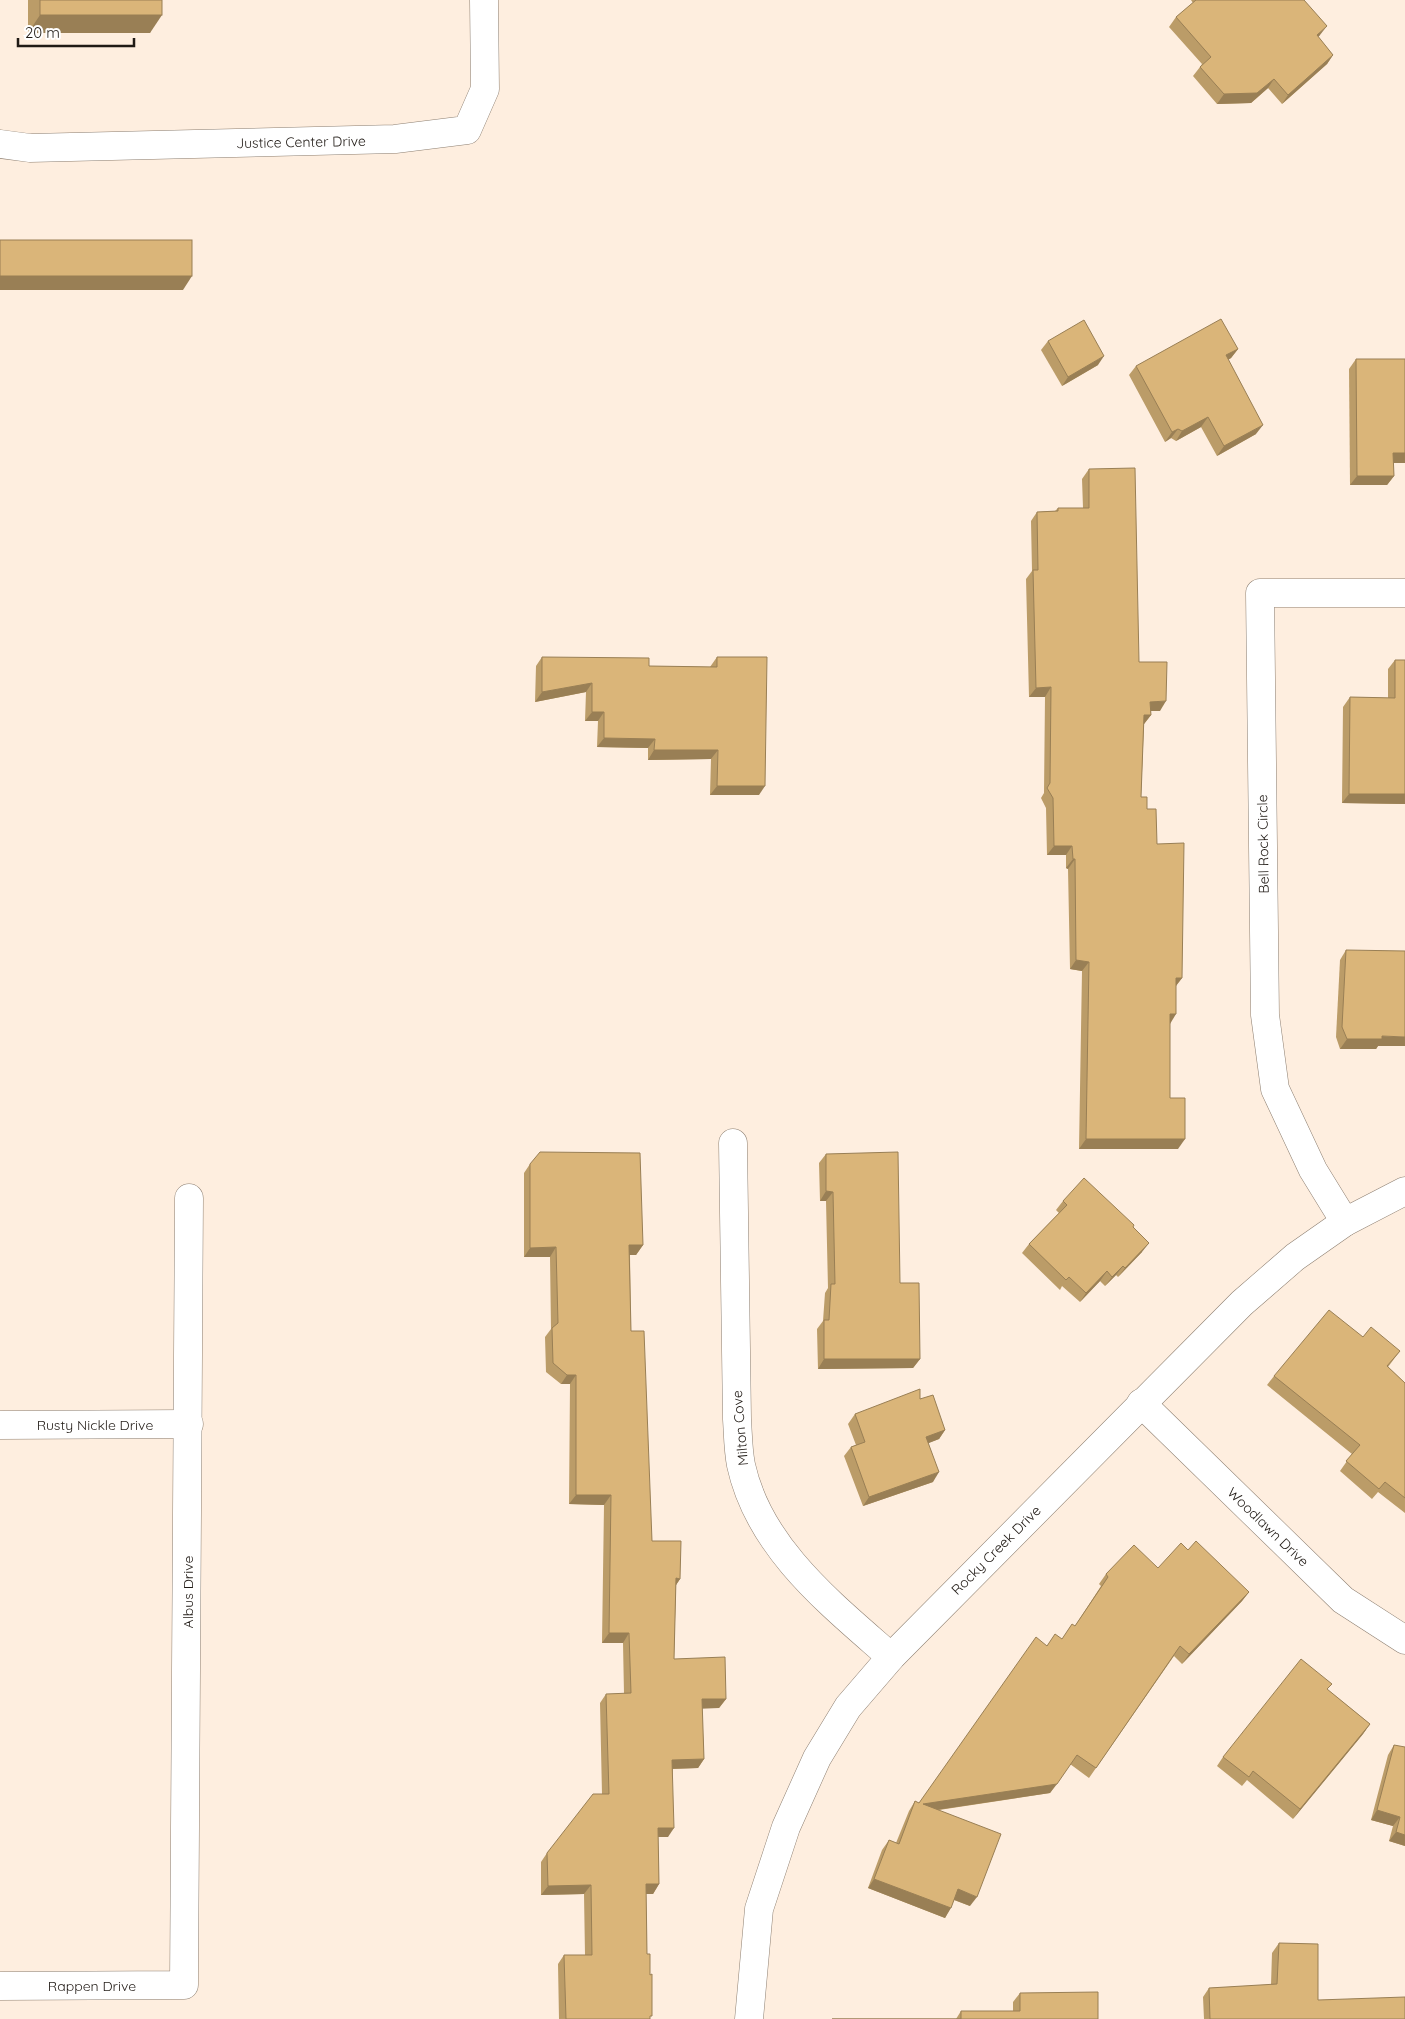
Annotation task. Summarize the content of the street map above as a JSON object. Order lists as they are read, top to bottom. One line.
{"streets":{"street":["Justice Center Drive","Bell Rock Circle","Rusty Nickle Drive","Milton Cove","Woodlawn Drive","Rocky Creek Drive","Albus Drive","Rappen Drive"]},"crossings":[["Bell Rock Circle","Rocky Creek Drive"],["Rusty Nickle Drive","Albus Drive"],["Milton Cove","Rocky Creek Drive"],["Woodlawn Drive","Rocky Creek Drive"],["Albus Drive","Rappen Drive"]],"scale_bar":"20 m"}
